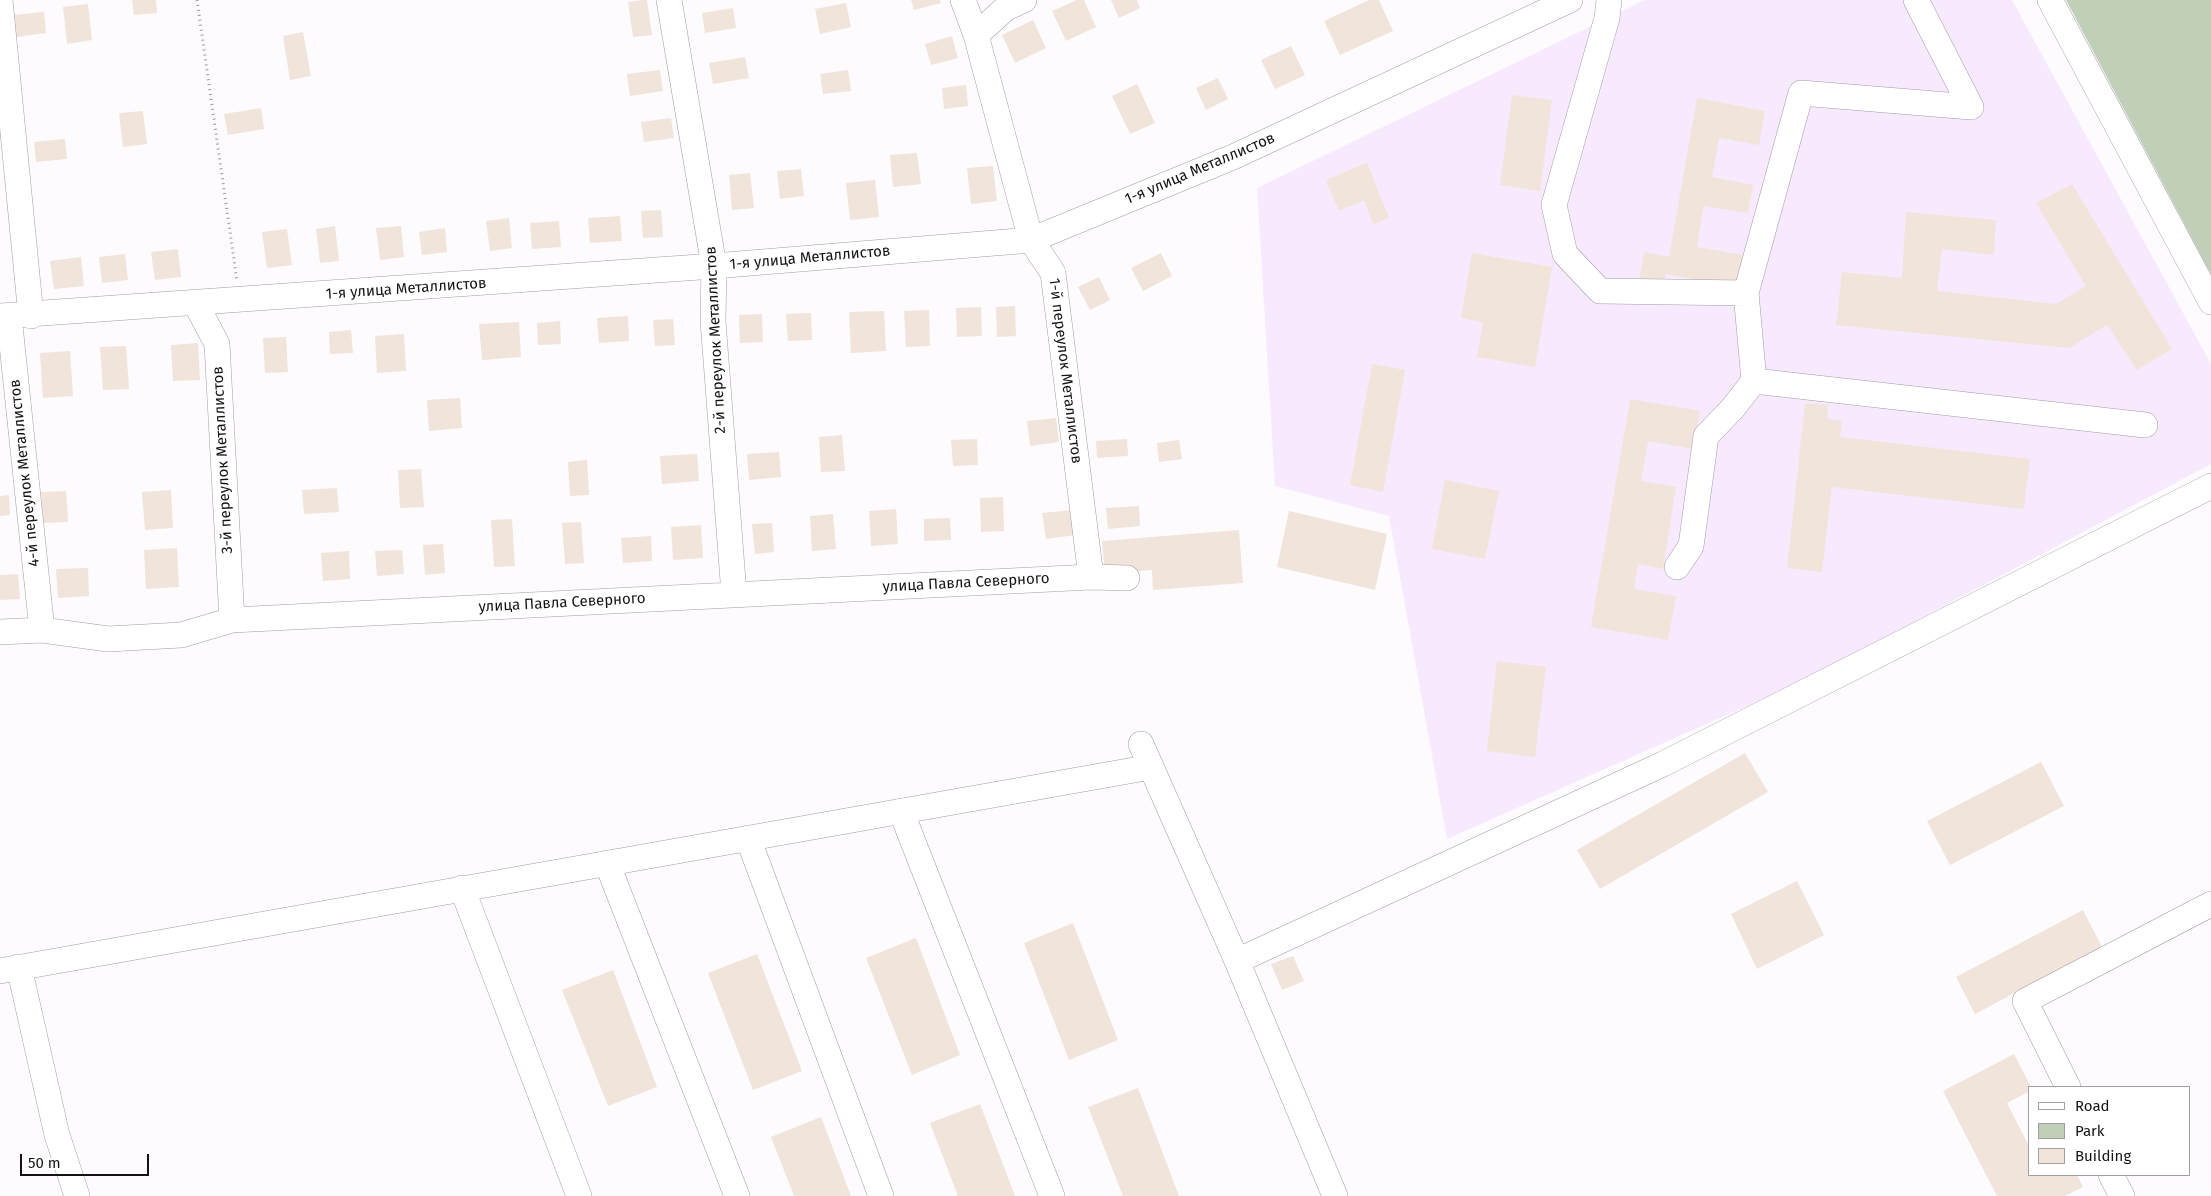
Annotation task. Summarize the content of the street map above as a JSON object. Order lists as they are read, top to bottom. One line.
{"streets":{"street":["1-я улица Металлистов","2-й переулок Металлистов","1-й переулок Металлистов","3-й переулок Металлистов","4-й переулок Металлистов","улица Павла Северного"]},"crossings":[["1-я улица Металлистов","2-й переулок Металлистов"],["1-я улица Металлистов","1-й переулок Металлистов"],["1-я улица Металлистов","3-й переулок Металлистов"],["1-я улица Металлистов","4-й переулок Металлистов"],["2-й переулок Металлистов","улица Павла Северного"],["1-й переулок Металлистов","улица Павла Северного"],["3-й переулок Металлистов","улица Павла Северного"],["4-й переулок Металлистов","улица Павла Северного"]],"legend":["Road","Park","Building"],"scale_bar":"50 m"}
